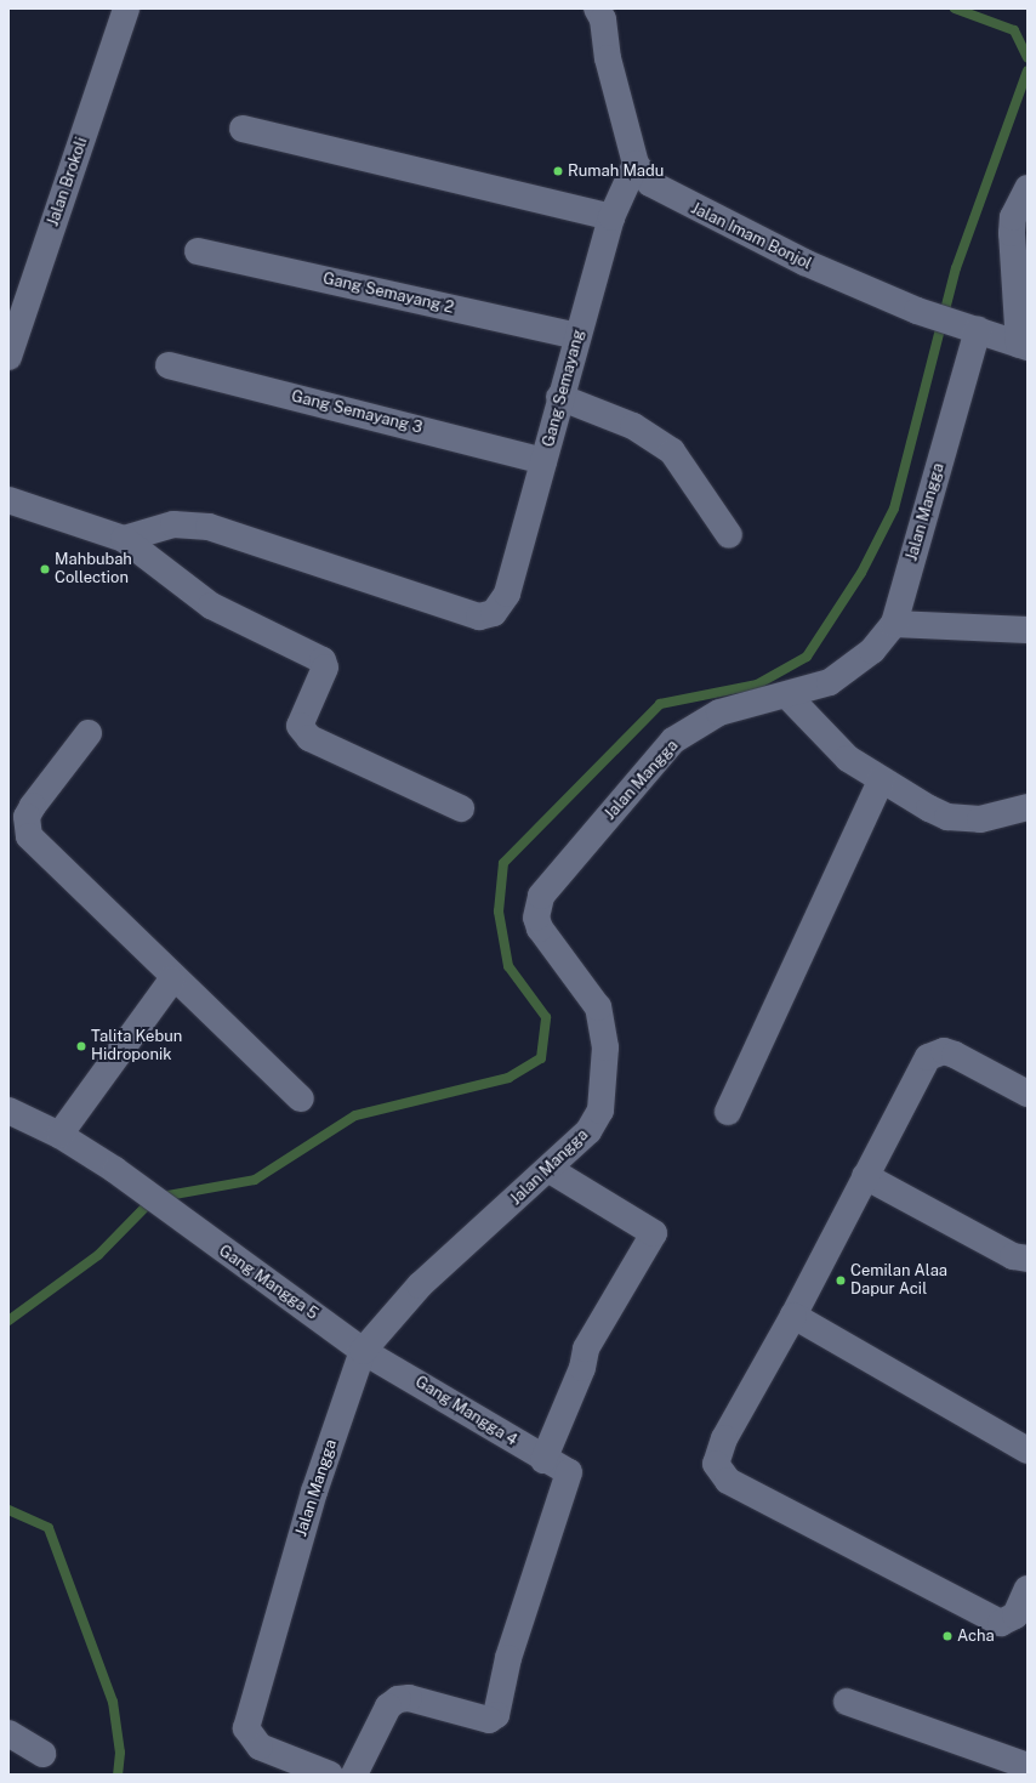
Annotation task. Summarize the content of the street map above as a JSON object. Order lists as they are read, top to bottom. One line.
{"streets":{"street":["Jalan Brokoli","Jalan Imam Bonjol","Gang Semayang 2","Gang Semayang","Gang Semayang 3","Jalan Mangga","Gang Mangga 5","Gang Mangga 4"]},"crossings":[["Jalan Imam Bonjol","Gang Semayang"],["Jalan Imam Bonjol","Jalan Mangga"],["Gang Semayang 2","Gang Semayang"],["Gang Semayang","Gang Semayang 3"],["Jalan Mangga","Gang Mangga 5"],["Jalan Mangga","Gang Mangga 4"],["Gang Mangga 5","Gang Mangga 4"]],"places":["Rumah Madu","Mahbubah Collection","Talita Kebun Hidroponik","Cemilan Alaa Dapur Acil","Acha"]}
